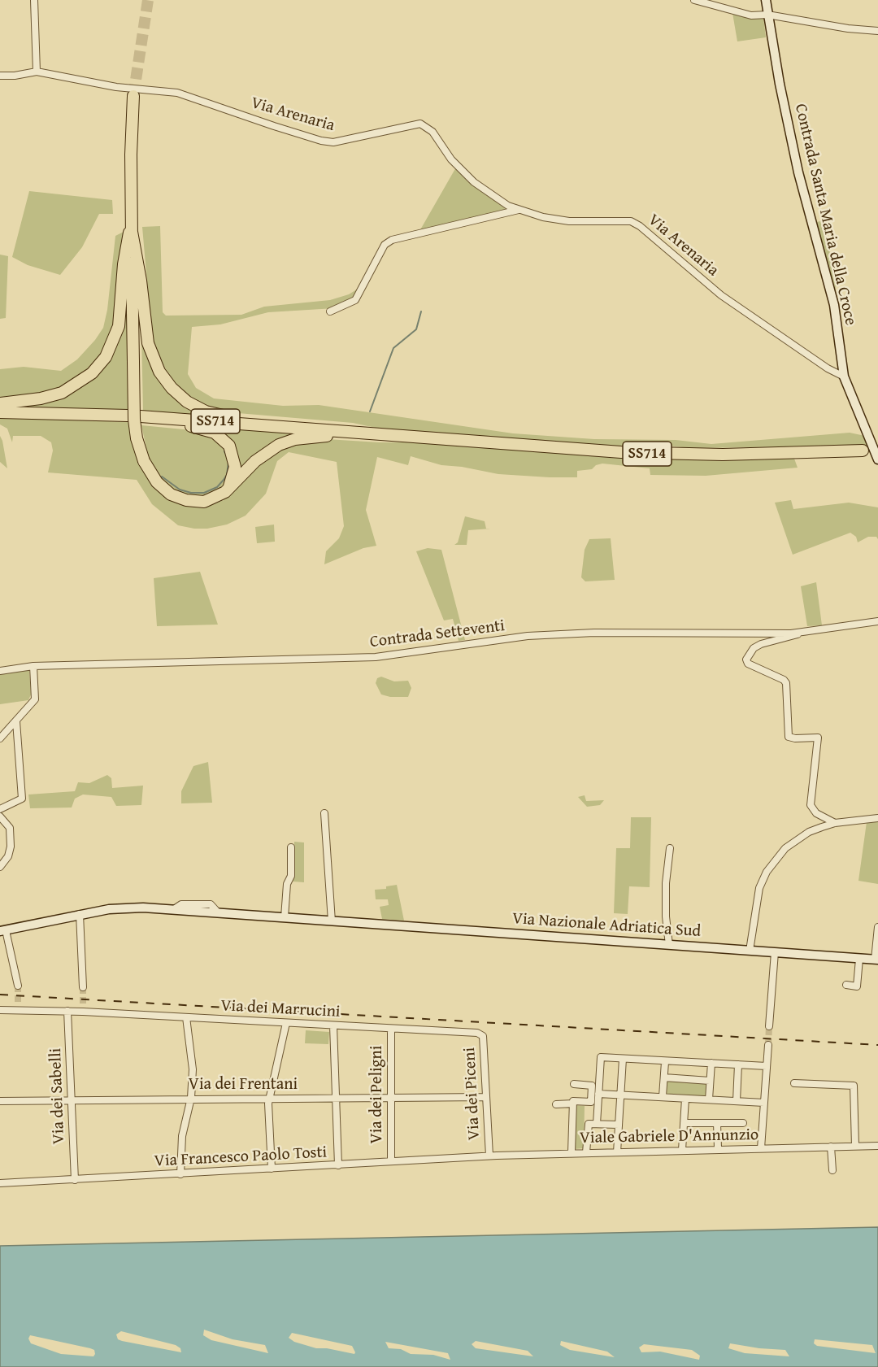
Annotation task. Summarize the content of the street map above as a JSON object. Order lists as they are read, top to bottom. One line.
{"streets":{"highway":["SS714"],"main road":["Contrada Santa Maria della Croce","Via Nazionale Adriatica Sud"],"street":["Via Arenaria","Contrada Setteventi","Via dei Marrucini","Via dei Frentani","Via dei Piceni","Via dei Peligni","Via dei Sabelli","Viale Gabriele D'Annunzio","Via Francesco Paolo Tosti"]},"crossings":[["Via Arenaria","Contrada Santa Maria della Croce"],["Via dei Marrucini","Via dei Piceni"],["Via dei Marrucini","Via dei Peligni"],["Via dei Marrucini","Via dei Sabelli"],["Via dei Frentani","Via dei Piceni"],["Via dei Frentani","Via dei Peligni"],["Via dei Frentani","Via dei Sabelli"],["Via dei Piceni","Viale Gabriele D'Annunzio"],["Via dei Piceni","Via Francesco Paolo Tosti"],["Via dei Peligni","Via Francesco Paolo Tosti"],["Via dei Sabelli","Via Francesco Paolo Tosti"],["Viale Gabriele D'Annunzio","Via Francesco Paolo Tosti"]]}
